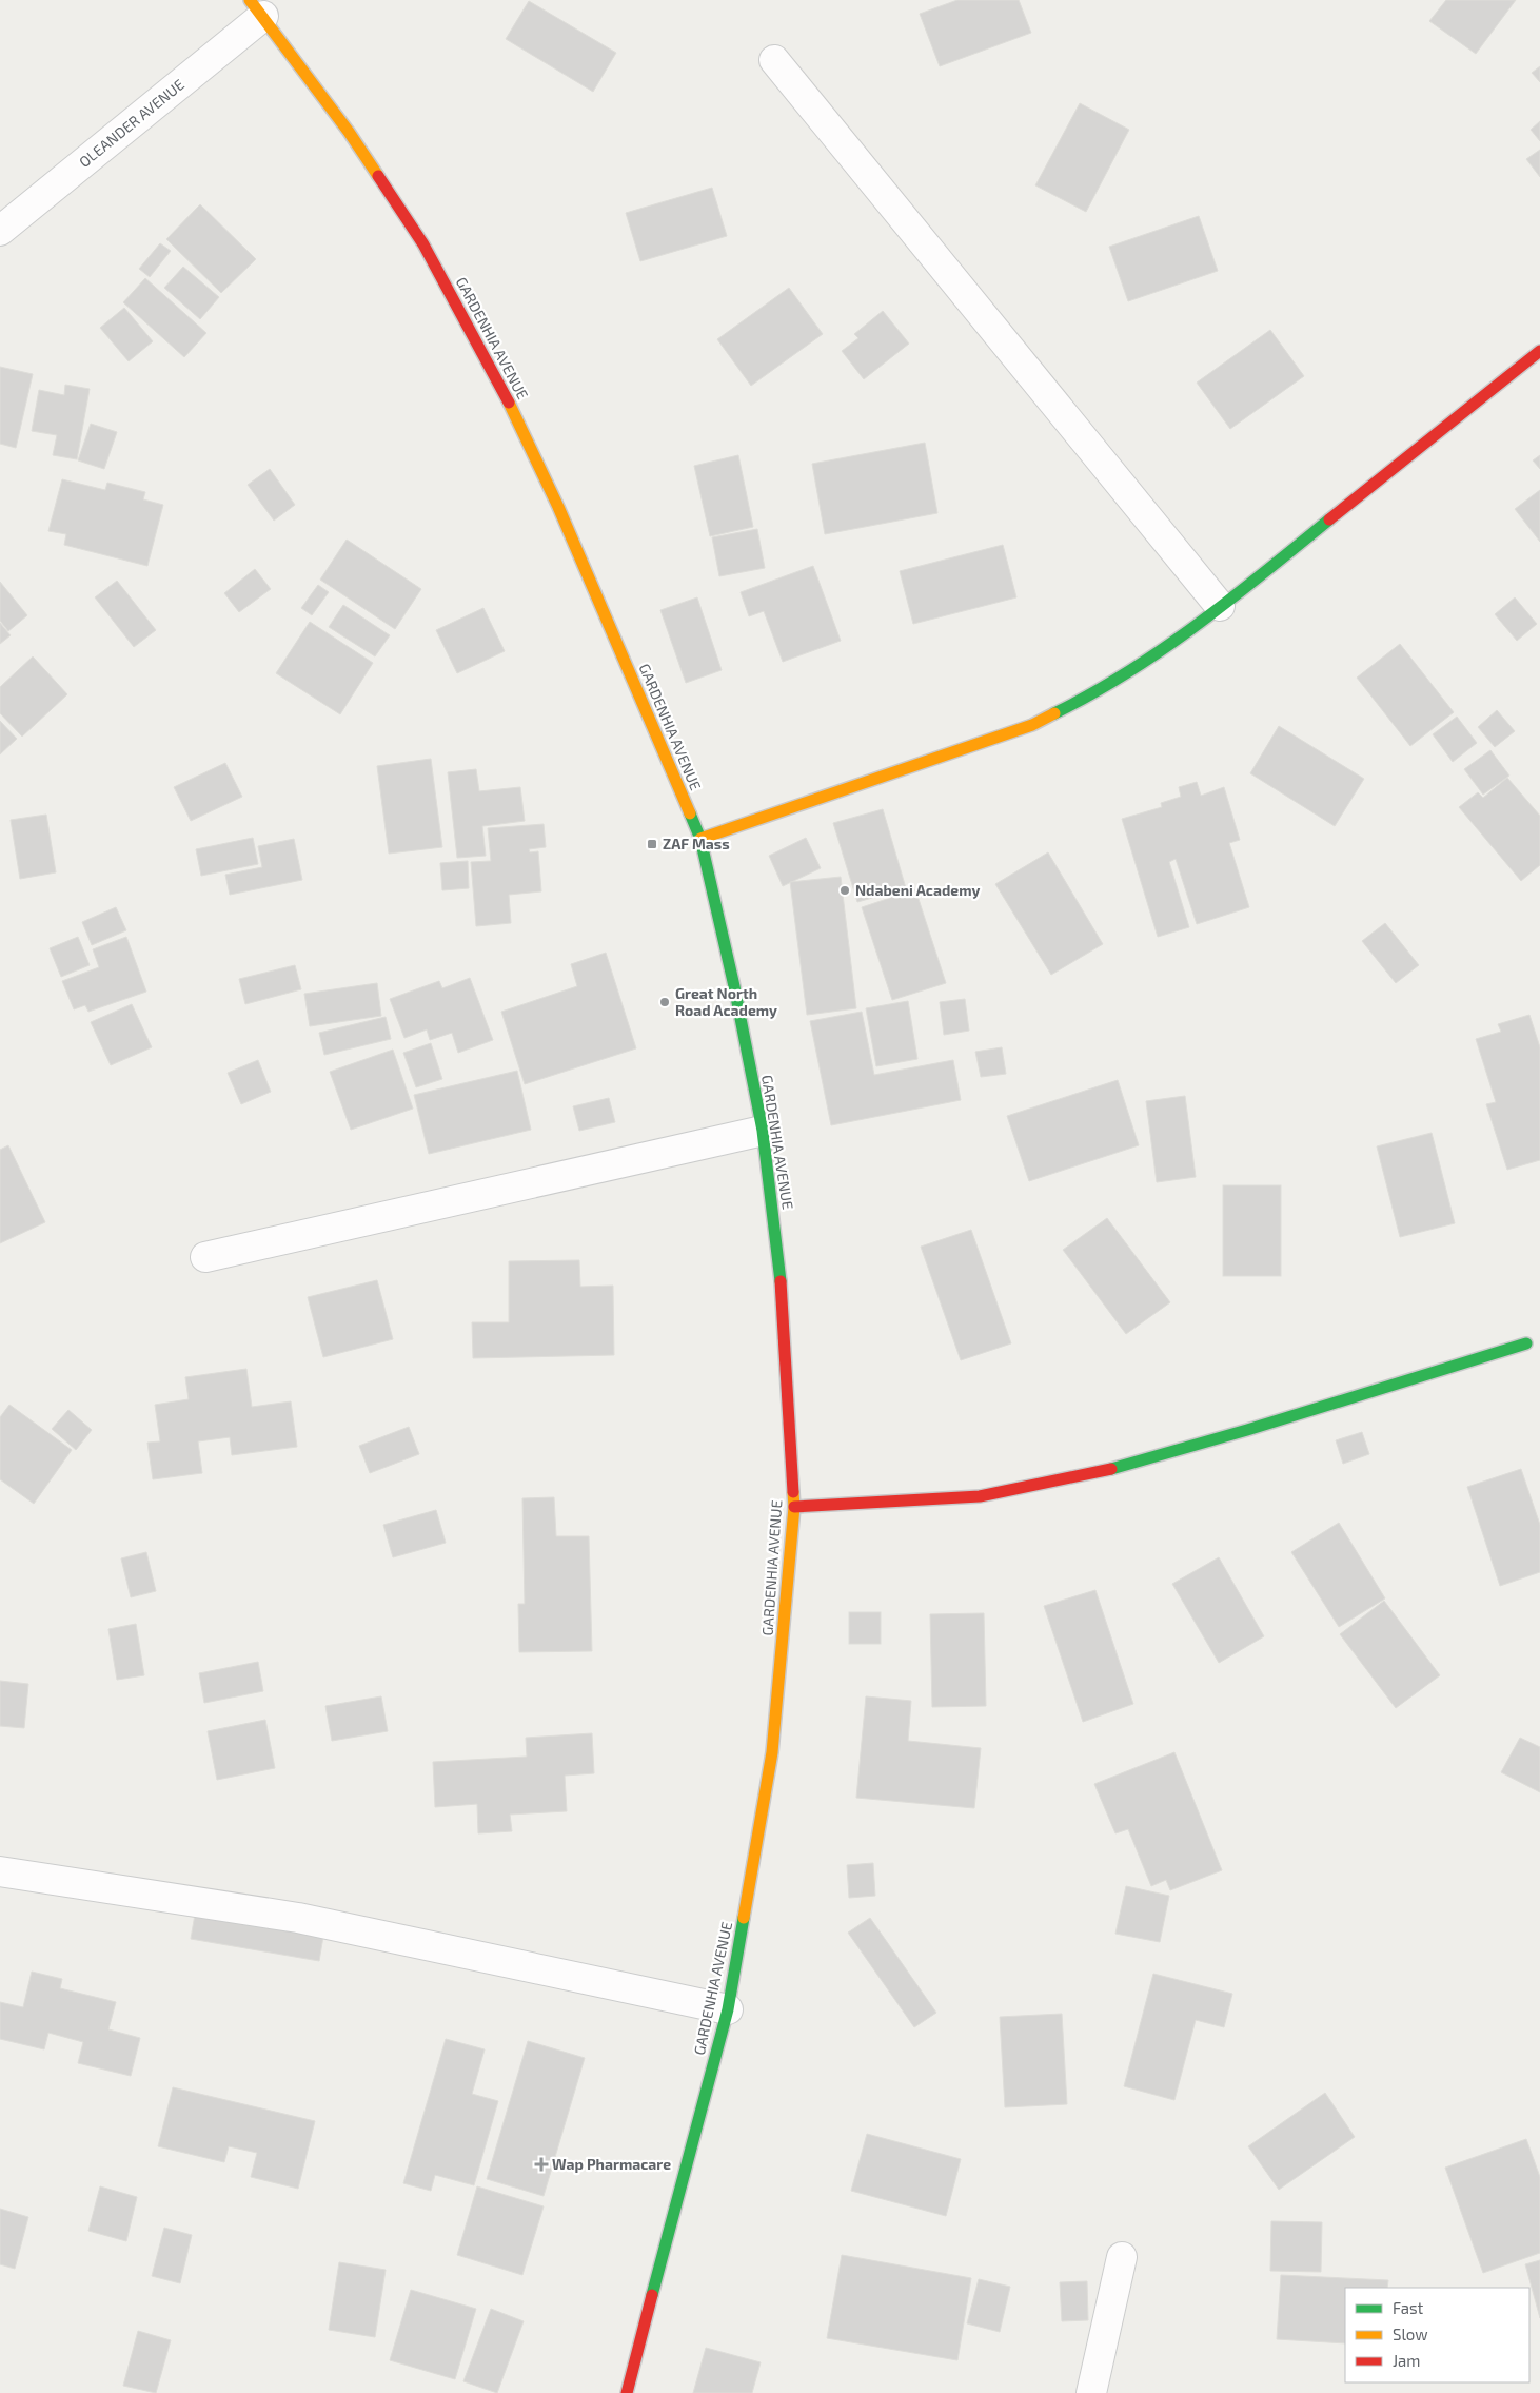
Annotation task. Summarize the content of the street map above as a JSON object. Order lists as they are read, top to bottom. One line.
{"streets":{"main road":["GARDENHIA AVENUE"],"street":["OLEANDER AVENUE"]},"crossings":[["OLEANDER AVENUE","GARDENHIA AVENUE"]],"places":{"transit":["ZAF Mass"],"other":["Ndabeni Academy","Great North Road Academy"],"health":["Wap Pharmacare"]},"legend":["Fast","Slow","Jam"]}
